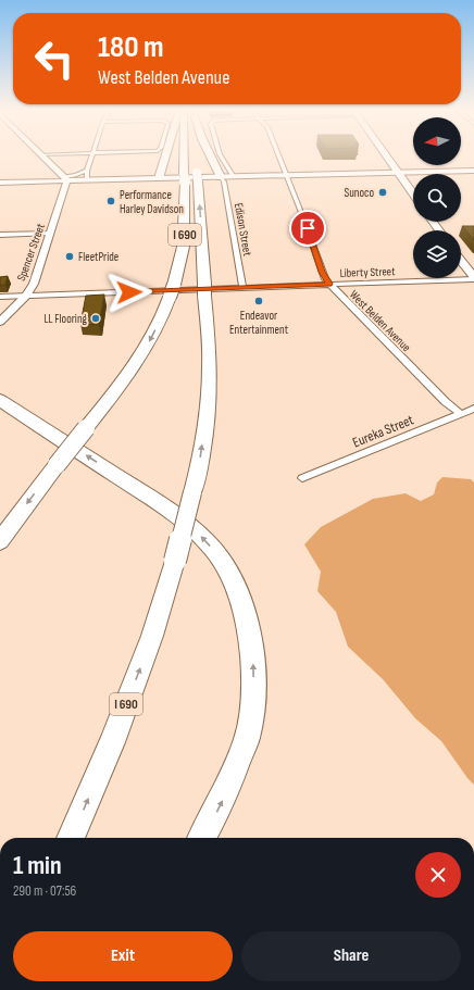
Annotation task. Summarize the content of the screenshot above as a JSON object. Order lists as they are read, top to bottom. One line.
{"streets":{"highway":["I 690"],"main road":["Spencer Street"],"street":["Edison Street","Liberty Street","West Belden Avenue","Eureka Street"]},"crossings":[["Edison Street","Liberty Street"],["Spencer Street","Liberty Street"],["Liberty Street","West Belden Avenue"],["West Belden Avenue","Eureka Street"]],"places":["Sunoco","Performance Harley Davidson","FleetPride","Endeavor Entertainment","LL Flooring"],"north":"left","page":{"turn":["180 m","West Belden Avenue"],"heading":["1 min","290 m · 07:56"],"buttons":["Exit","Share"]}}
